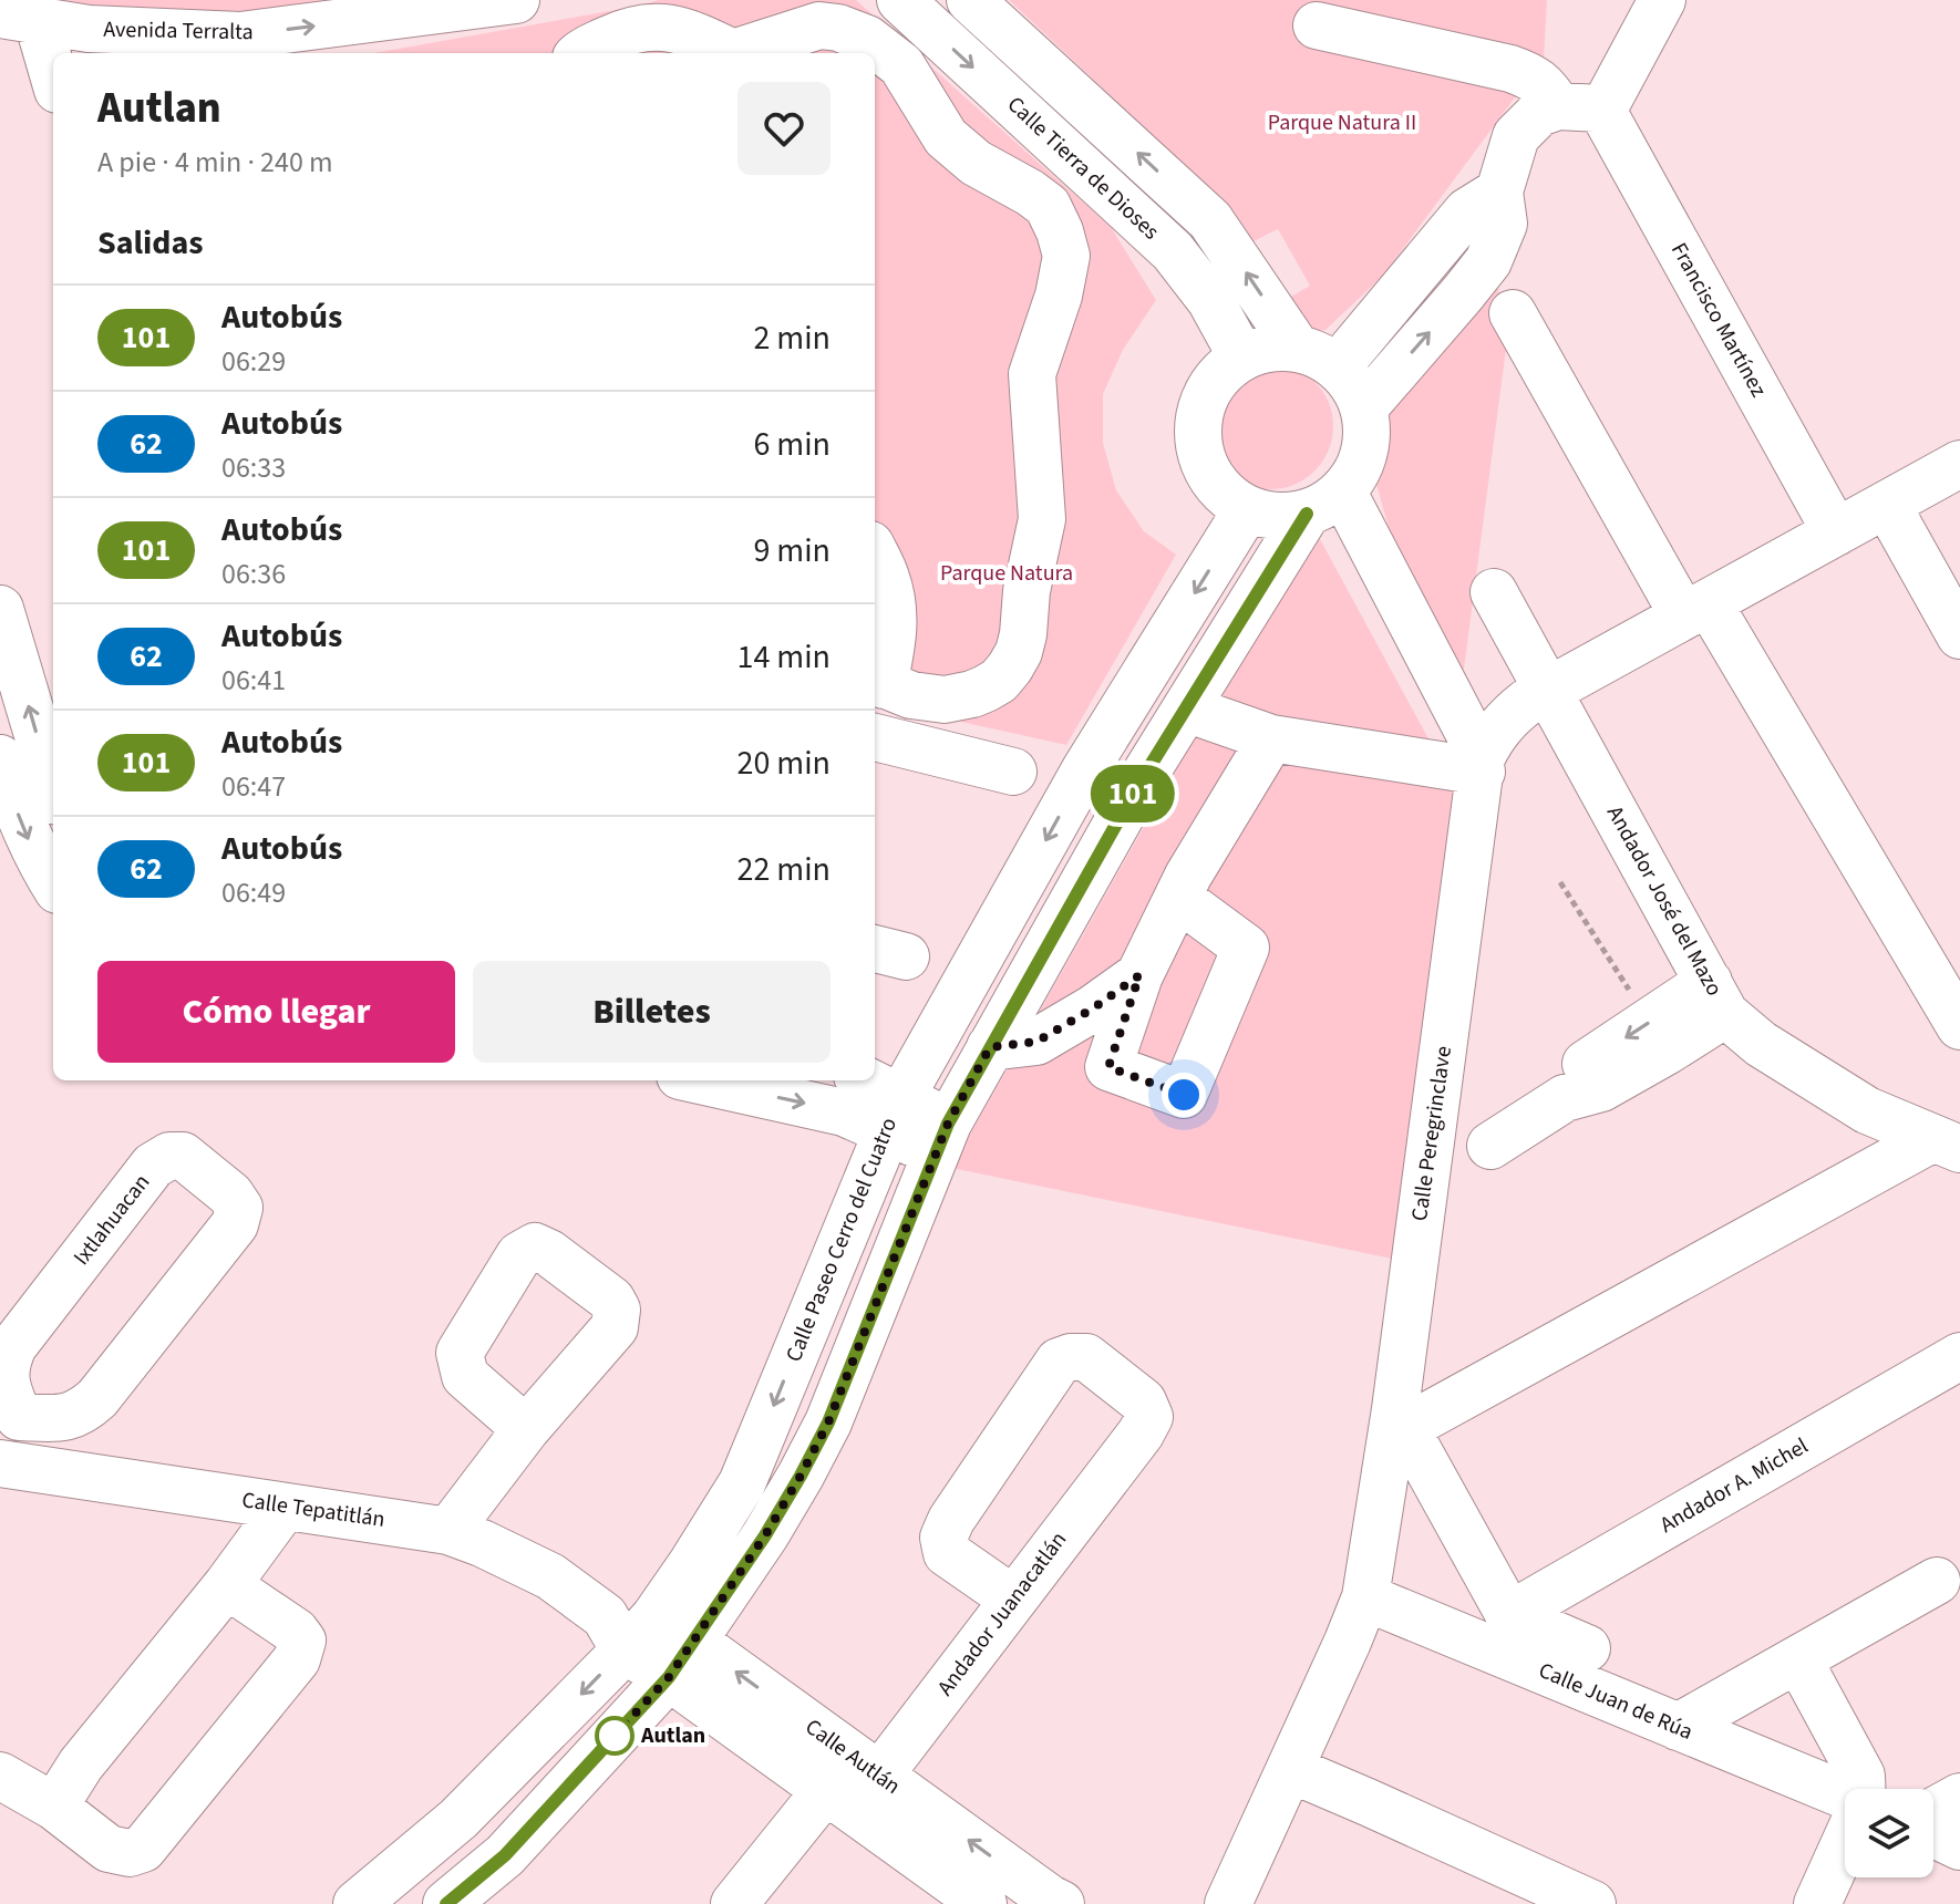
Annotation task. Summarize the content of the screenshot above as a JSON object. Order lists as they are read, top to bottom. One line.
{"streets":{"street":["Avenida Terralta","Calle Tierra de Dioses","Francisco Martínez","Andador José del Mazo","Calle Peregrinclave","Ixtlahuacan","Calle Paseo Cerro del Cuatro","Andador A. Michel","Calle Tepatitlán","Andador Juanacatlán","Calle Juan de Rúa","Calle Autlán"]},"crossings":[["Calle Tierra de Dioses","Calle Paseo Cerro del Cuatro"],["Francisco Martínez","Calle Peregrinclave"],["Andador José del Mazo","Calle Peregrinclave"],["Calle Peregrinclave","Calle Juan de Rúa"],["Calle Paseo Cerro del Cuatro","Calle Tepatitlán"],["Calle Paseo Cerro del Cuatro","Calle Autlán"],["Calle Tepatitlán","Calle Autlán"],["Andador Juanacatlán","Calle Autlán"]],"one_way":["Avenida Terralta"],"parks":["Parque Natura II","Parque Natura"],"places":["Autlan"],"lines":["bus line 101"],"page":{"on_map":"101","heading":[["Autlan","A pie · 4 min · 240 m"],"Salidas"],"list":[{"mark":"101","name":"Autobús","note":"06:29","value":"2 min"},{"mark":"62","name":"Autobús","note":"06:33","value":"6 min"},{"mark":"101","name":"Autobús","note":"06:36","value":"9 min"},{"mark":"62","name":"Autobús","note":"06:41","value":"14 min"},{"mark":"101","name":"Autobús","note":"06:47","value":"20 min"},{"mark":"62","name":"Autobús","note":"06:49","value":"22 min"}],"buttons":["Cómo llegar","Billetes"]}}
